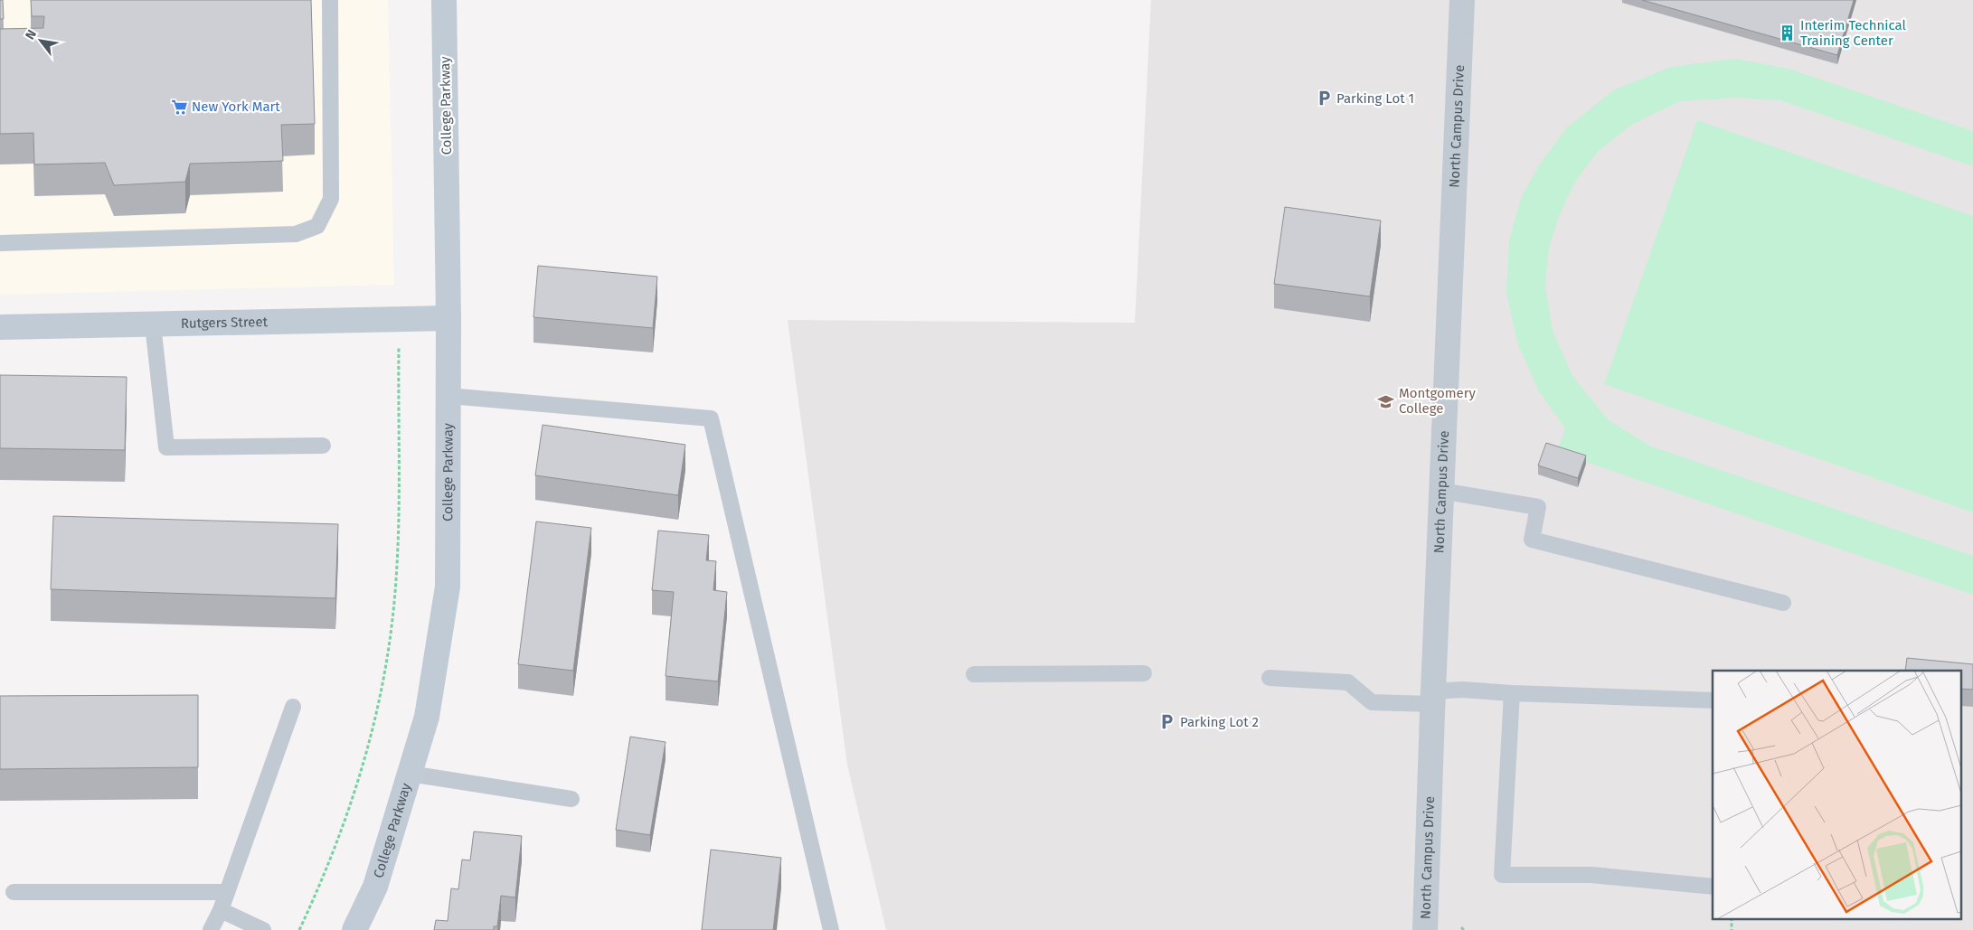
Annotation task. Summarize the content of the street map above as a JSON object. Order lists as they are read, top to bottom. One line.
{"streets":{"street":["College Parkway","North Campus Drive","Rutgers Street"]},"crossings":[["College Parkway","Rutgers Street"]],"places":{"building":["Interim Technical Training Center"],"parking":["Parking Lot 1","Parking Lot 2"],"supermarket":["New York Mart"],"school or university":["Montgomery College"]},"north":"top left"}
